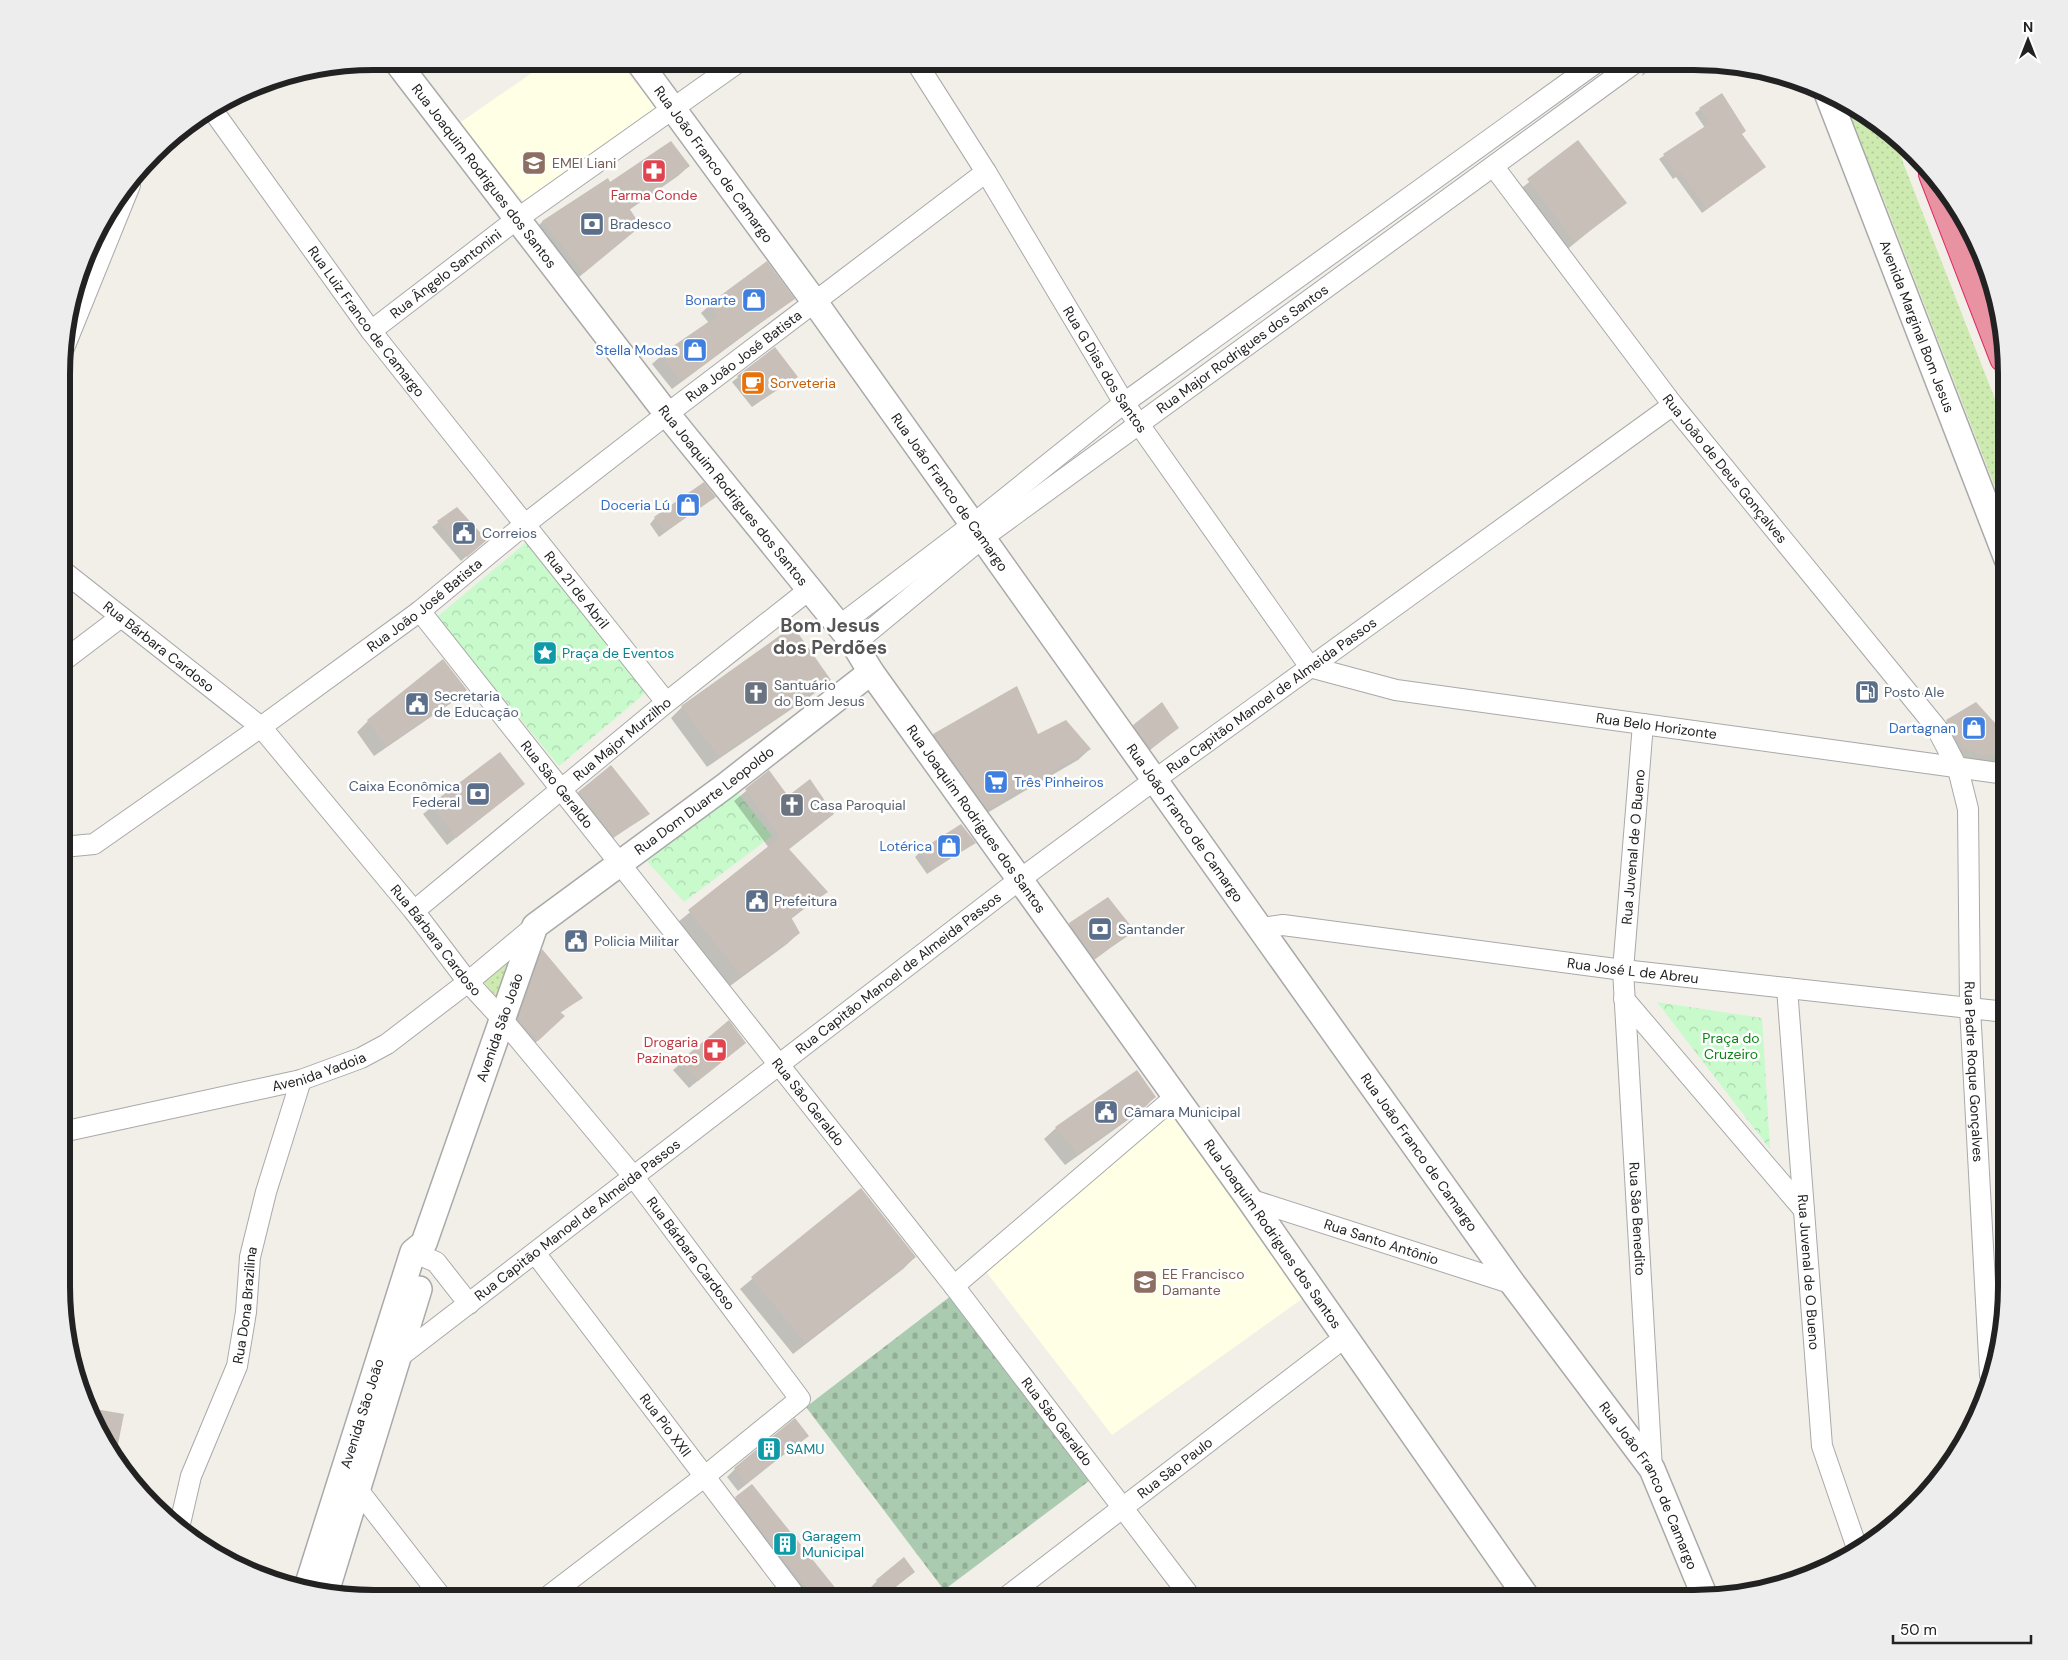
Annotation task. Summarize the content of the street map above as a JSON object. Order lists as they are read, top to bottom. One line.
{"streets":{"street":["Rua João Franco de Camargo","Rua Joaquim Rodrigues dos Santos","Rua Ângelo Santonini","Rua Luiz Franco de Camargo","Avenida Marginal Bom Jesus","Rua Major Rodrigues dos Santos","Rua João José Batista","Rua G Dias dos Santos","Rua João de Deus Gonçalves","Rua 21 de Abril","Rua Bárbara Cardoso","Rua Capitão Manoel de Almeida Passos","Rua Belo Horizonte","Rua Major Murzilho","Rua São Geraldo","Rua Dom Duarte Leopoldo","Rua Juvenal de O Bueno","Rua José L de Abreu","Avenida São João","Avenida Yadoia","Rua Padre Roque Gonçalves","Rua São Benedito","Rua Santo Antônio","Rua Dona Brazilina","Rua Pio XXII","Rua São Paulo"]},"crossings":[["Rua João Franco de Camargo","Rua Ângelo Santonini"],["Rua João Franco de Camargo","Rua Major Rodrigues dos Santos"],["Rua João Franco de Camargo","Rua João José Batista"],["Rua João Franco de Camargo","Rua Capitão Manoel de Almeida Passos"],["Rua João Franco de Camargo","Rua José L de Abreu"],["Rua João Franco de Camargo","Rua São Benedito"],["Rua João Franco de Camargo","Rua Santo Antônio"],["Rua Joaquim Rodrigues dos Santos","Rua Ângelo Santonini"],["Rua Joaquim Rodrigues dos Santos","Rua Major Rodrigues dos Santos"],["Rua Joaquim Rodrigues dos Santos","Rua João José Batista"],["Rua Joaquim Rodrigues dos Santos","Rua Capitão Manoel de Almeida Passos"],["Rua Joaquim Rodrigues dos Santos","Rua Major Murzilho"],["Rua Joaquim Rodrigues dos Santos","Rua Dom Duarte Leopoldo"],["Rua Joaquim Rodrigues dos Santos","Rua Santo Antônio"],["Rua Joaquim Rodrigues dos Santos","Rua São Paulo"],["Rua Ângelo Santonini","Rua Luiz Franco de Camargo"],["Rua Luiz Franco de Camargo","Rua João José Batista"],["Rua Luiz Franco de Camargo","Rua 21 de Abril"],["Rua Major Rodrigues dos Santos","Rua G Dias dos Santos"],["Rua Major Rodrigues dos Santos","Rua João de Deus Gonçalves"],["Rua João José Batista","Rua G Dias dos Santos"],["Rua João José Batista","Rua 21 de Abril"],["Rua João José Batista","Rua Bárbara Cardoso"],["Rua João José Batista","Rua São Geraldo"],["Rua G Dias dos Santos","Rua Capitão Manoel de Almeida Passos"],["Rua G Dias dos Santos","Rua Belo Horizonte"],["Rua João de Deus Gonçalves","Rua Capitão Manoel de Almeida Passos"],["Rua João de Deus Gonçalves","Rua Belo Horizonte"],["Rua João de Deus Gonçalves","Rua Padre Roque Gonçalves"],["Rua 21 de Abril","Rua Major Murzilho"],["Rua Bárbara Cardoso","Rua Capitão Manoel de Almeida Passos"],["Rua Bárbara Cardoso","Rua Major Murzilho"],["Rua Bárbara Cardoso","Avenida São João"],["Rua Bárbara Cardoso","Avenida Yadoia"],["Rua Bárbara Cardoso","Rua Pio XXII"],["Rua Capitão Manoel de Almeida Passos","Rua Belo Horizonte"],["Rua Capitão Manoel de Almeida Passos","Rua São Geraldo"],["Rua Capitão Manoel de Almeida Passos","Avenida São João"],["Rua Capitão Manoel de Almeida Passos","Rua Pio XXII"],["Rua Belo Horizonte","Rua Juvenal de O Bueno"],["Rua Belo Horizonte","Rua Padre Roque Gonçalves"],["Rua Major Murzilho","Rua São Geraldo"],["Rua São Geraldo","Rua Dom Duarte Leopoldo"],["Rua São Geraldo","Rua São Paulo"],["Rua Dom Duarte Leopoldo","Avenida São João"],["Rua Dom Duarte Leopoldo","Avenida Yadoia"],["Rua Juvenal de O Bueno","Rua José L de Abreu"],["Rua Juvenal de O Bueno","Rua São Benedito"],["Rua José L de Abreu","Rua Padre Roque Gonçalves"],["Rua José L de Abreu","Rua São Benedito"],["Avenida São João","Avenida Yadoia"],["Avenida Yadoia","Rua Dona Brazilina"]],"districts":["Bom Jesus dos Perdões"],"parks":["Praça do Cruzeiro"],"places":{"school or university":["EMEI Liani","EE Francisco Damante"],"pharmacy":["Farma Conde","Drogaria Pazinatos"],"bank":["Bradesco","Caixa Econômica Federal","Santander"],"shop":["Bonarte","Stella Modas","Doceria Lú","Dartagnan","Lotérica"],"cafe":["Sorveteria"],"public building":["Correios","Secretaria de Educação","Prefeitura","Policia Militar","Câmara Municipal"],"place":["Praça de Eventos"],"fuel station":["Posto Ale"],"church":["Santuário do Bom Jesus","Casa Paroquial"],"supermarket":["Três Pinheiros"],"building":["SAMU","Garagem Municipal"]},"scale_bar":"50 m","north":"top"}
